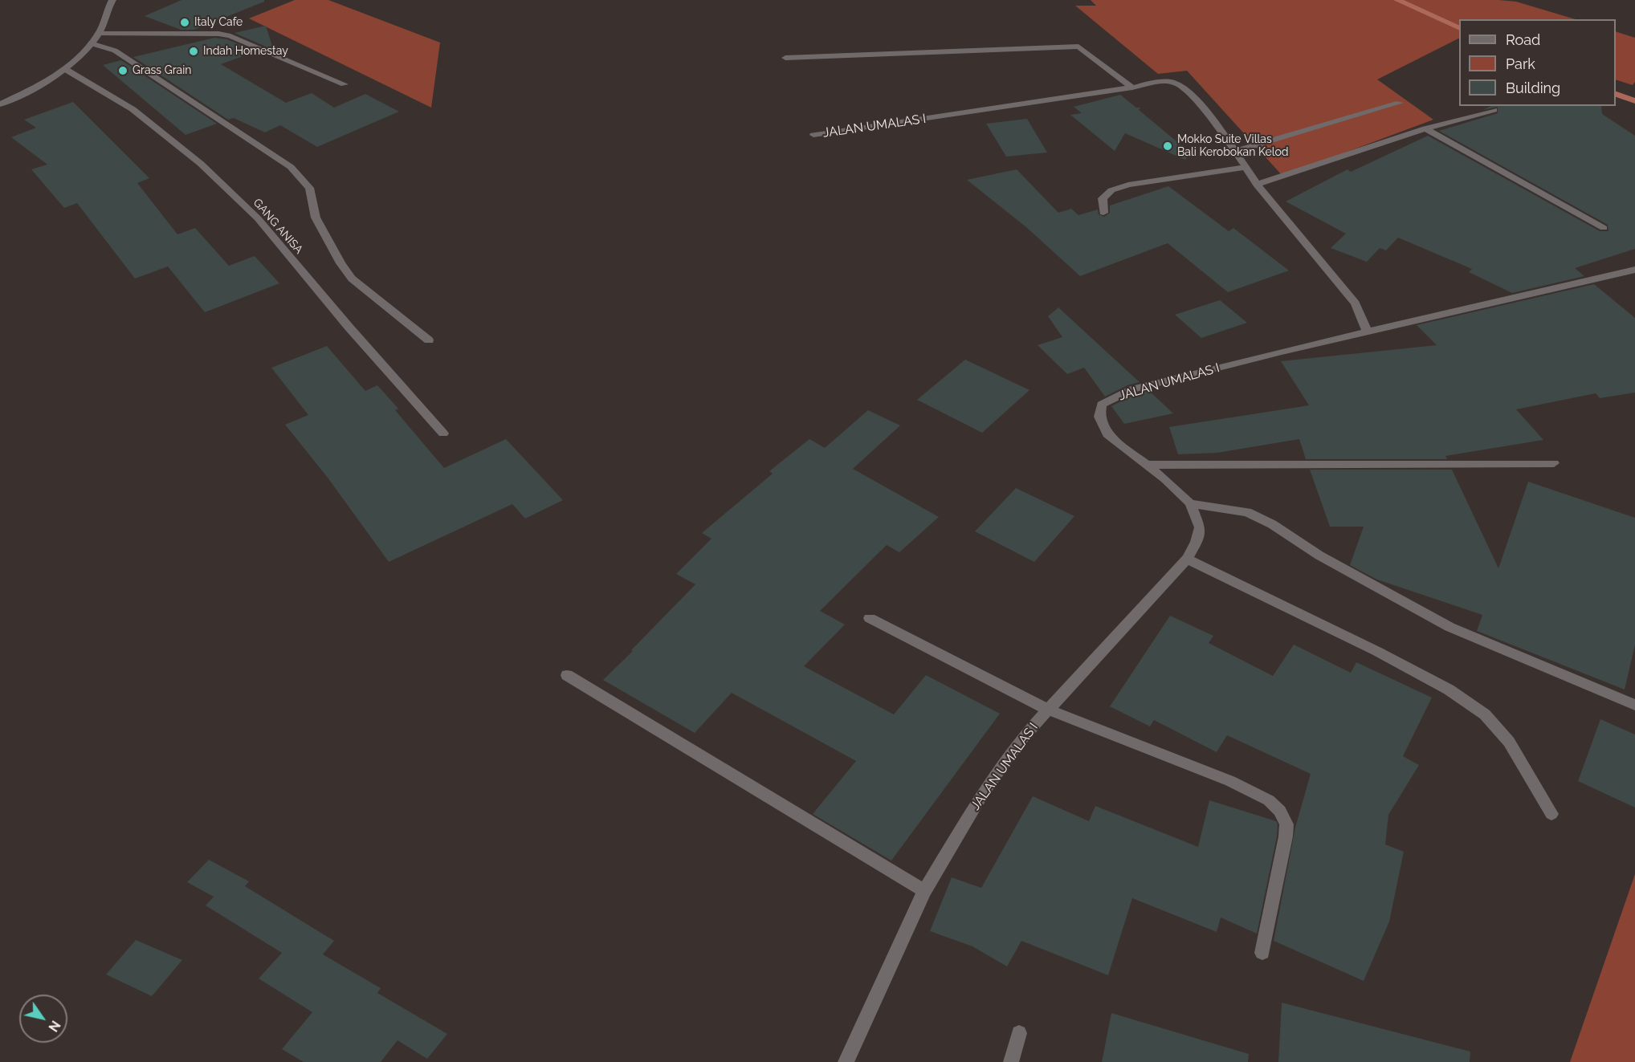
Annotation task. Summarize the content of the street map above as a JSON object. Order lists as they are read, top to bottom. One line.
{"streets":{"street":["JALAN UMALAS I","GANG ANISA"]},"places":["Italy Cafe","Indah Homestay","Grass Grain","Mokko Suite Villas Bali Kerobokan Kelod"],"legend":["Road","Park","Building"],"north":"bottom right"}
